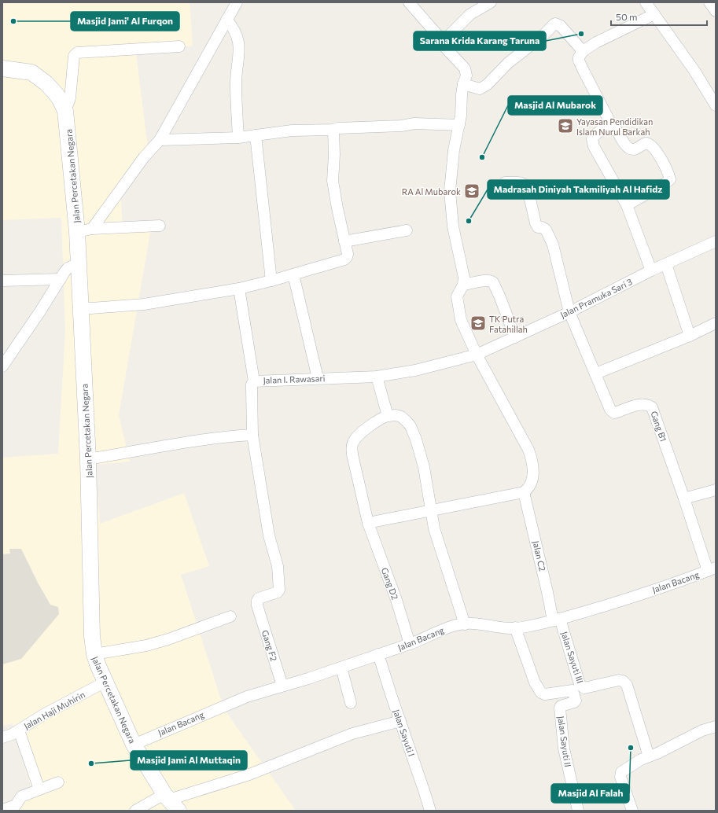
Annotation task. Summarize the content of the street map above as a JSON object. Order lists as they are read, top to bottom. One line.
{"streets":{"main road":["Jalan Percetakan Negara"],"street":["Jalan Pramuka Sari 3","Jalan I. Rawasari","Gang B1","Jalan C2","Jalan Bacang","Gang D2","Gang F2","Jalan Sayuti III","Jalan Haji Muhirin","Jalan Sayuti I","Jalan Sayuti II"]},"crossings":[["Jalan Percetakan Negara","Jalan Bacang"],["Jalan Percetakan Negara","Jalan Haji Muhirin"],["Jalan Pramuka Sari 3","Jalan I. Rawasari"],["Jalan Pramuka Sari 3","Gang B1"],["Jalan I. Rawasari","Gang F2"],["Gang B1","Jalan Bacang"],["Jalan C2","Jalan Bacang"],["Jalan C2","Jalan Sayuti III"],["Jalan Bacang","Gang D2"],["Jalan Bacang","Gang F2"],["Jalan Bacang","Jalan Sayuti III"],["Jalan Bacang","Jalan Sayuti I"],["Jalan Sayuti III","Jalan Sayuti II"]],"places":{"other":["Masjid Jami' Al Furqon","Sarana Krida Karang Taruna","Masjid Al Mubarok","Madrasah Diniyah Takmiliyah Al Hafidz","Masjid Al Falah","Masjid Jami Al Muttaqin"],"school or university":["Yayasan Pendidikan Islam Nurul Barkah","RA Al Mubarok","TK Putra Fatahillah"]},"scale_bar":"50 m"}
